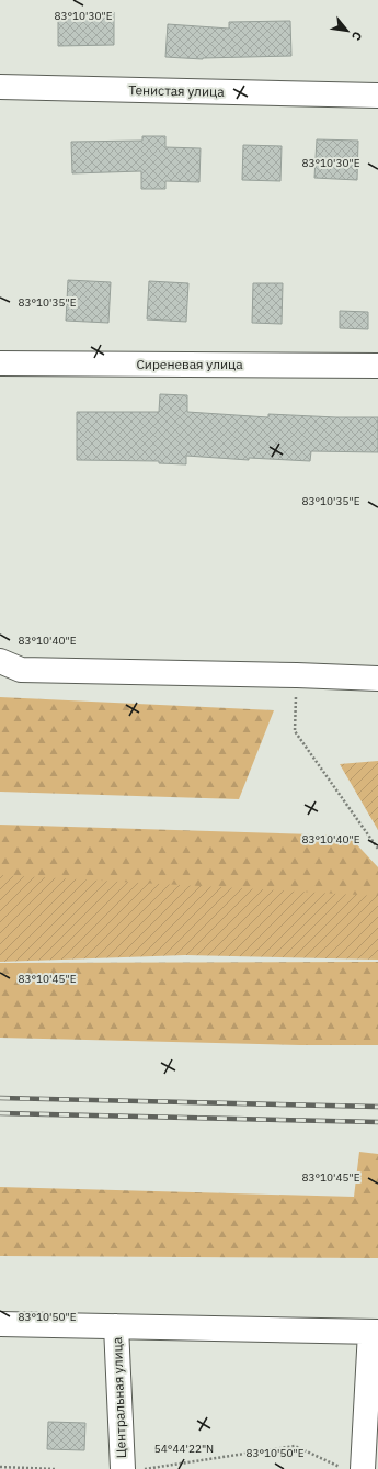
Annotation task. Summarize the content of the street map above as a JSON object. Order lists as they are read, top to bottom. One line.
{"streets":{"street":["Тенистая улица","Сиреневая улица","Центральная улица"]},"north":"bottom right","coordinates":["83°10'30\"E","83°10'35\"E","83°10'40\"E","83°10'45\"E","83°10'50\"E","54°44'22\"N"]}
